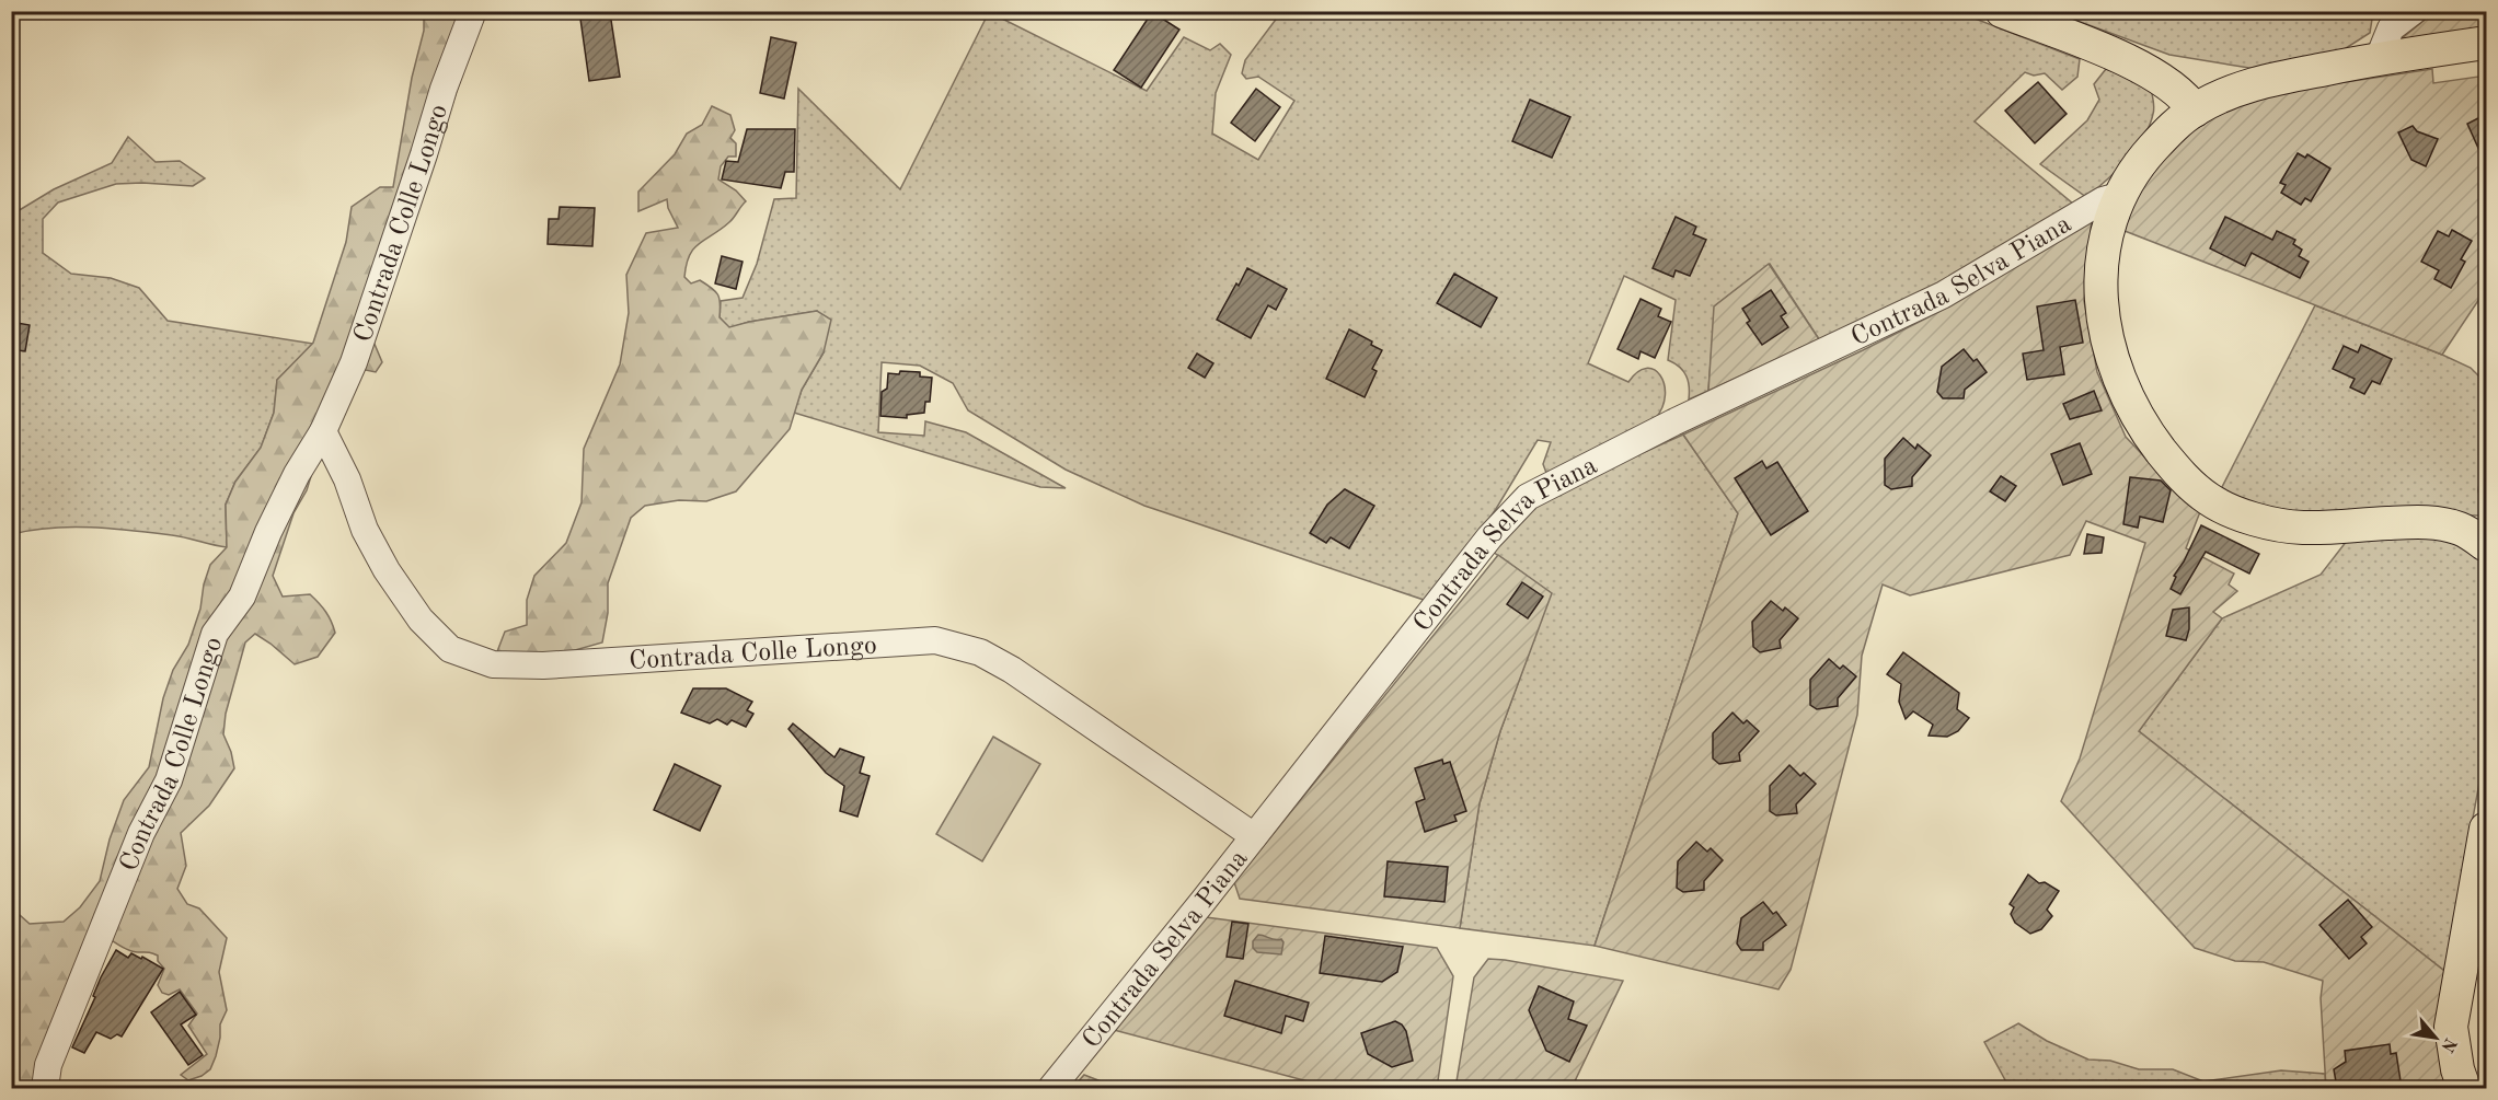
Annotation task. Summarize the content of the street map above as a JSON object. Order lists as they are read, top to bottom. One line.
{"streets":{"street":["Contrada Colle Longo","Contrada Selva Piana"]},"crossings":[["Contrada Colle Longo","Contrada Selva Piana"]],"north":"bottom right"}
